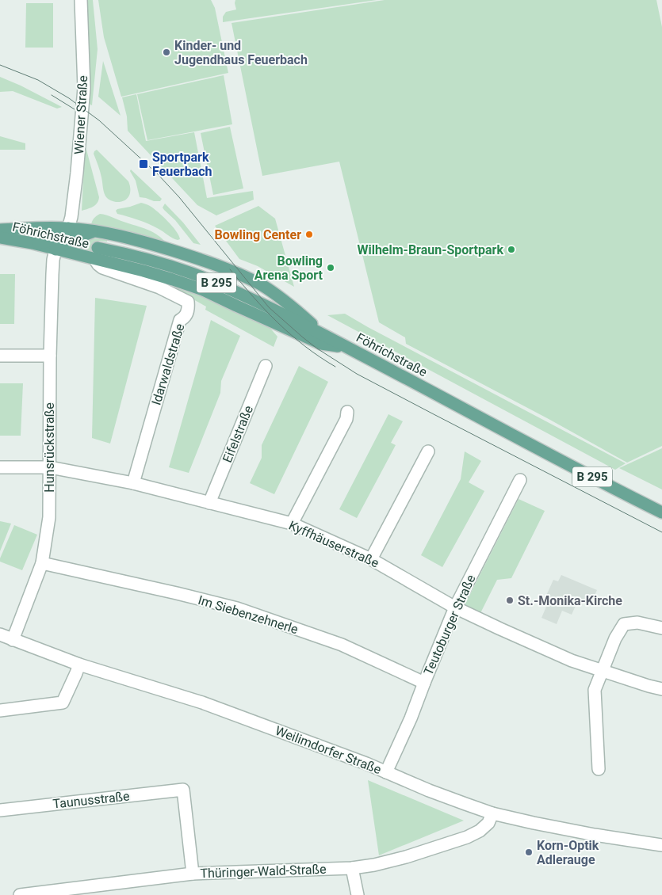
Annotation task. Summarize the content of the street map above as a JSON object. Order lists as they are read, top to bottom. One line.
{"streets":{"main road":["Föhrichstraße","B 295"],"street":["Wiener Straße","Idarwaldstraße","Eifelstraße","Hunsrückstraße","Kyffhäuserstraße","Im Siebenzehnerle","Teutoburger Straße","Weilimdorfer Straße","Taunusstraße","Thüringer-Wald-Straße"]},"crossings":[["Wiener Straße","Föhrichstraße"],["Föhrichstraße","Idarwaldstraße"],["Föhrichstraße","Hunsrückstraße"],["Idarwaldstraße","Kyffhäuserstraße"],["Eifelstraße","Kyffhäuserstraße"],["Hunsrückstraße","Kyffhäuserstraße"],["Hunsrückstraße","Im Siebenzehnerle"],["Hunsrückstraße","Weilimdorfer Straße"],["Kyffhäuserstraße","Teutoburger Straße"],["Im Siebenzehnerle","Teutoburger Straße"],["Teutoburger Straße","Weilimdorfer Straße"],["Weilimdorfer Straße","Thüringer-Wald-Straße"],["Taunusstraße","Thüringer-Wald-Straße"]],"places":{"other":["Kinder- und Jugendhaus Feuerbach","Bowling Center","Wilhelm-Braun-Sportpark","Bowling Arena Sport","St.-Monika-Kirche","Korn-Optik Adlerauge"],"transit":["Sportpark Feuerbach"]}}
